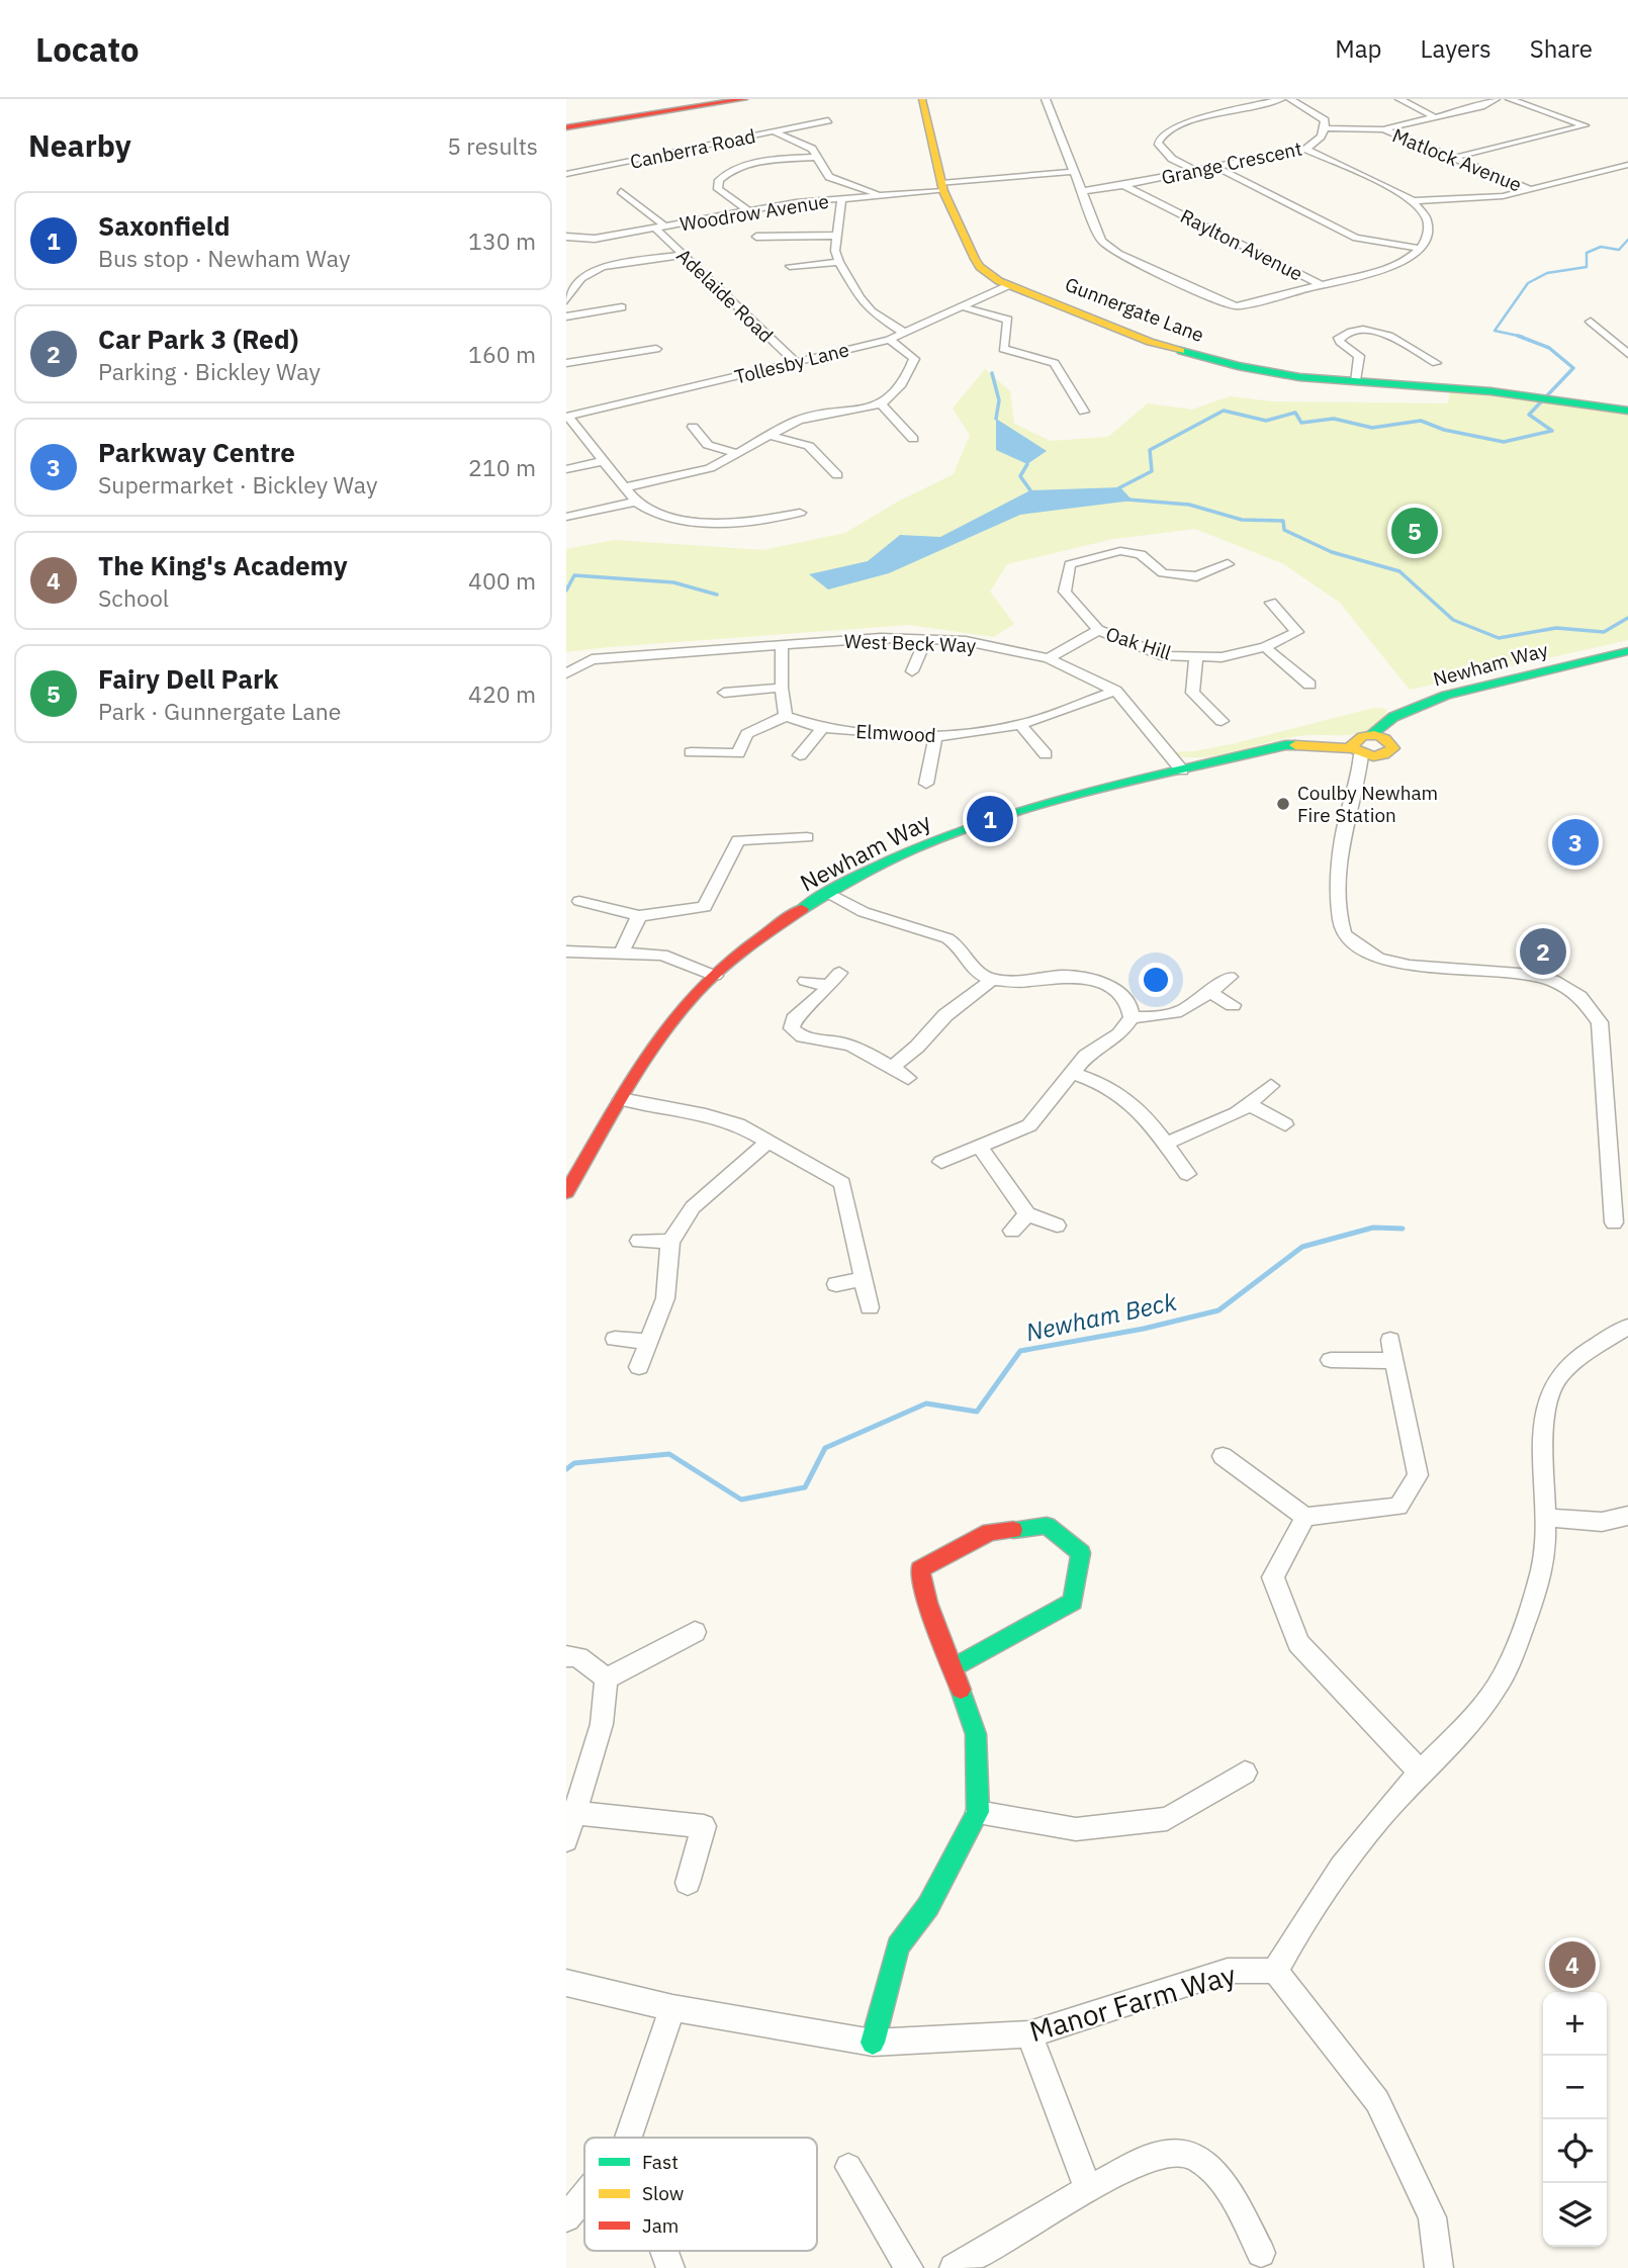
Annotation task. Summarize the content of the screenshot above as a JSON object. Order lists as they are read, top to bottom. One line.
{"streets":{"main road":["Gunnergate Lane","Newham Way"],"street":["Canberra Road","Matlock Avenue","Grange Crescent","Woodrow Avenue","Raylton Avenue","Adelaide Road","Tollesby Lane","West Beck Way","Oak Hill","Elmwood","Manor Farm Way"]},"crossings":[["Canberra Road","Woodrow Avenue"],["Grange Crescent","Raylton Avenue"],["Woodrow Avenue","Adelaide Road"],["Woodrow Avenue","Gunnergate Lane"],["Adelaide Road","Tollesby Lane"],["Gunnergate Lane","Tollesby Lane"],["West Beck Way","Newham Way"],["West Beck Way","Elmwood"]],"water":["Newham Beck"],"places":["Coulby Newham Fire Station"],"legend":["Fast","Slow","Jam"],"page":{"header":"Locato","nav":["Map","Layers","Share"],"heading":["Nearby","5 results"],"list":[{"mark":"1","name":"Saxonfield","note":"Bus stop · Newham Way","value":"130 m"},{"mark":"2","name":"Car Park 3 (Red)","note":"Parking · Bickley Way","value":"160 m"},{"mark":"3","name":"Parkway Centre","note":"Supermarket · Bickley Way","value":"210 m"},{"mark":"4","name":"The King's Academy","note":"School","value":"400 m"},{"mark":"5","name":"Fairy Dell Park","note":"Park · Gunnergate Lane","value":"420 m"}],"pins":["5","1","3","2","4"],"map_buttons":["+","−"]}}
